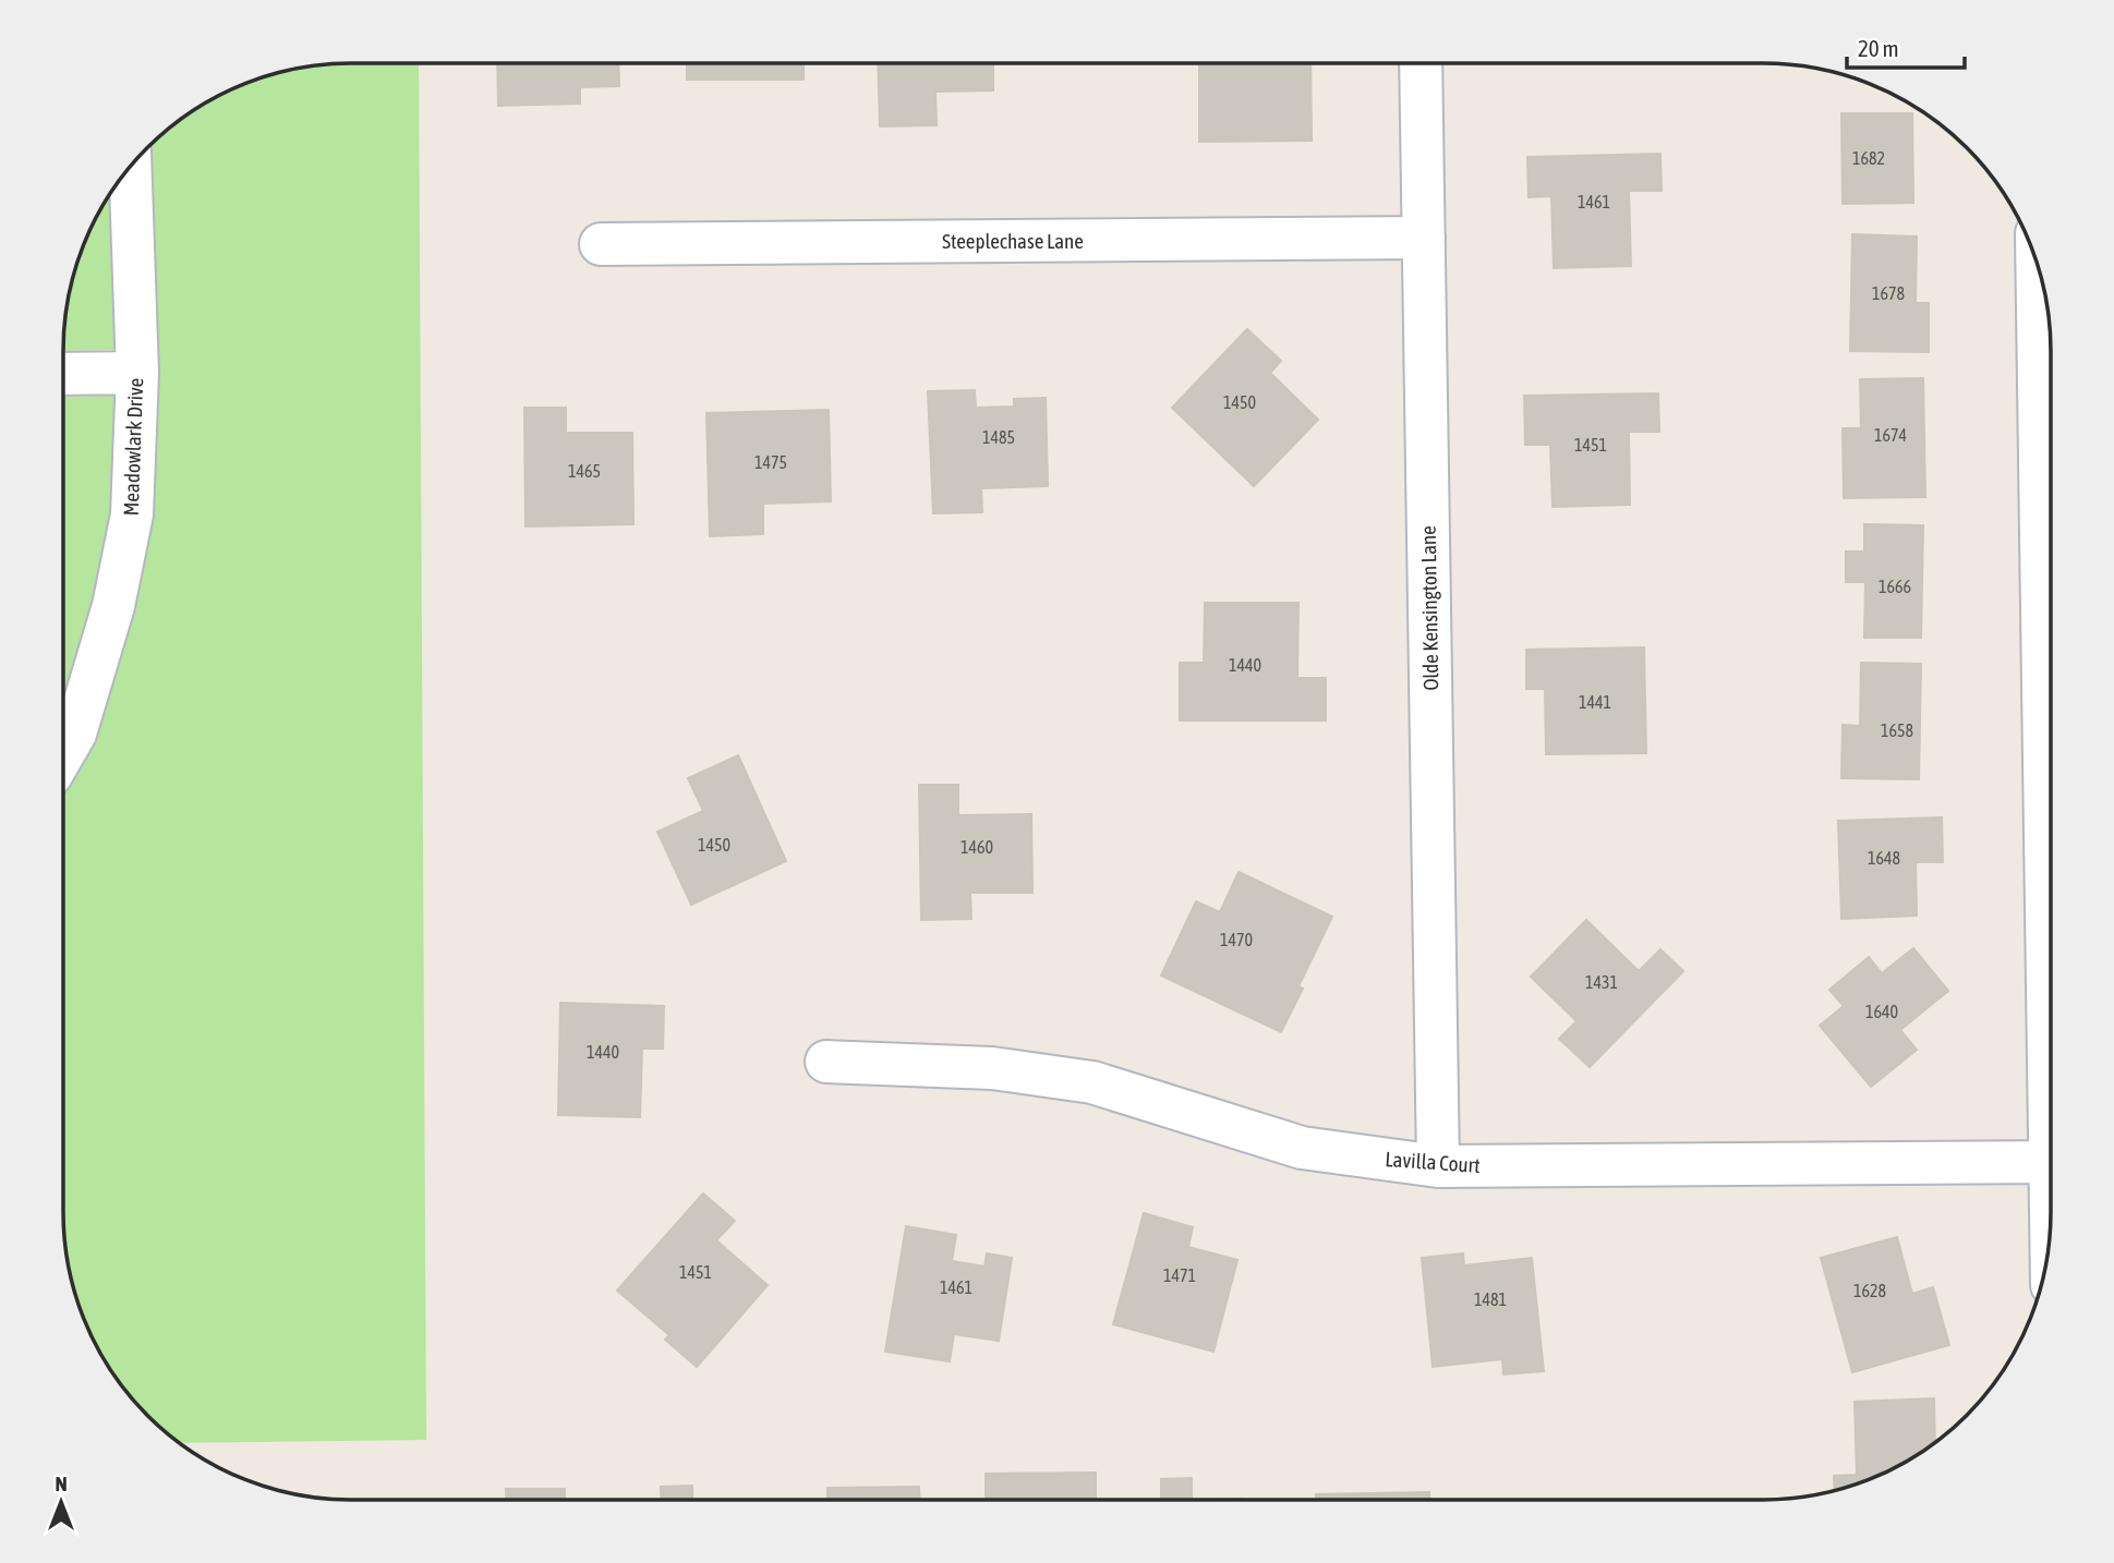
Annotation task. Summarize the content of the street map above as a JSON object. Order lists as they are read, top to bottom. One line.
{"streets":{"street":["Steeplechase Lane","Meadowlark Drive","Olde Kensington Lane","Lavilla Court"]},"crossings":[["Steeplechase Lane","Olde Kensington Lane"],["Olde Kensington Lane","Lavilla Court"]],"house_numbers":["1682","1461","1678","1450","1674","1485","1451","1475","1465","1666","1440","1441","1658","1450","1460","1648","1470","1431","1640","1440","1451","1471","1461","1628","1481"],"scale_bar":"20 m","north":"top"}
